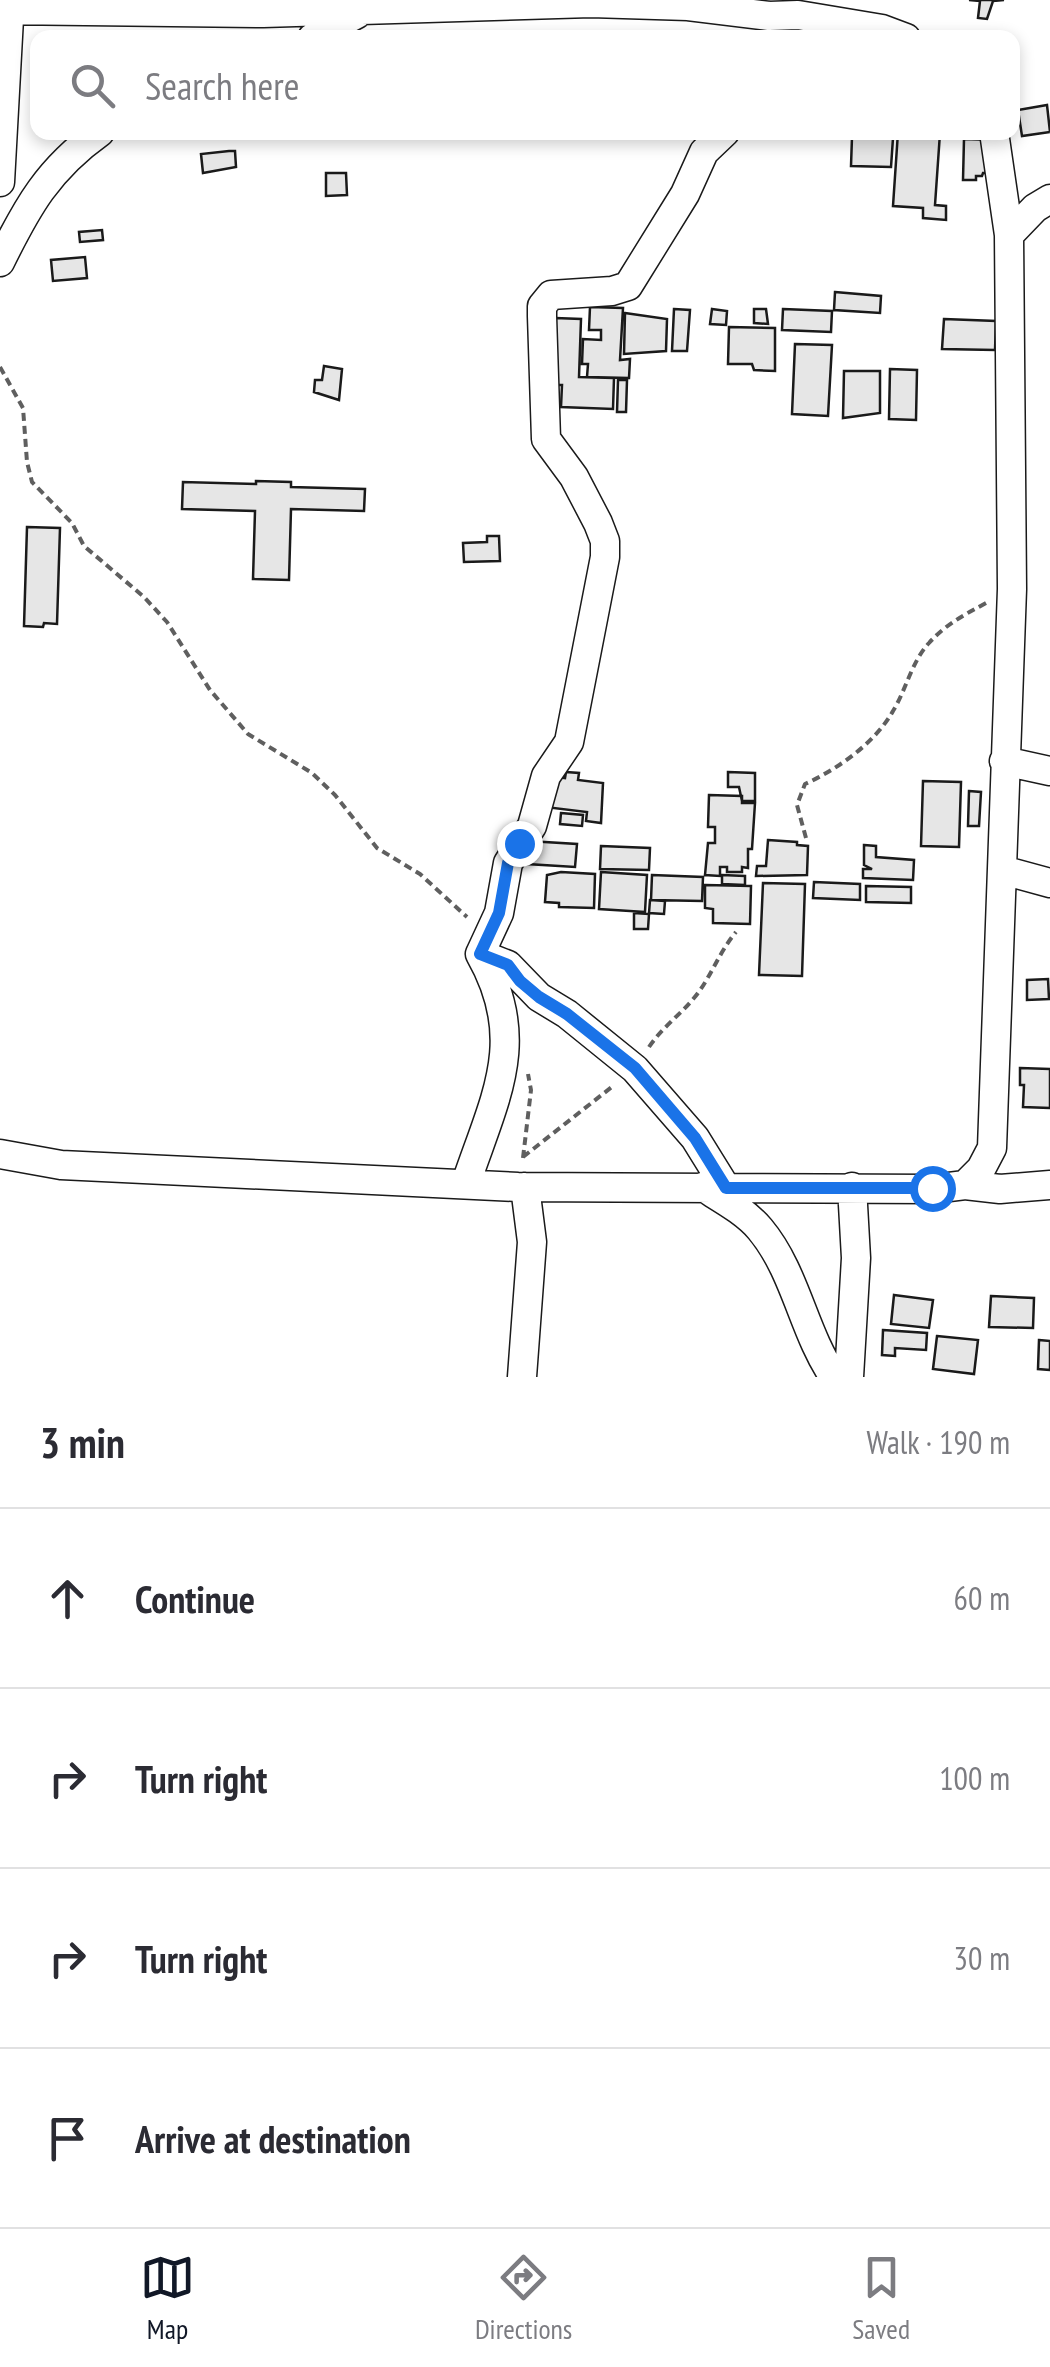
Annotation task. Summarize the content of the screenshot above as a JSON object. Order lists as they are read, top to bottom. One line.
{"page":{"search":"Search here","heading":["3 min","Walk · 190 m"],"list":[["Continue","60 m"],["Turn right","100 m"],["Turn right","30 m"],"Arrive at destination"],"nav":["Map","Directions","Saved"]}}
